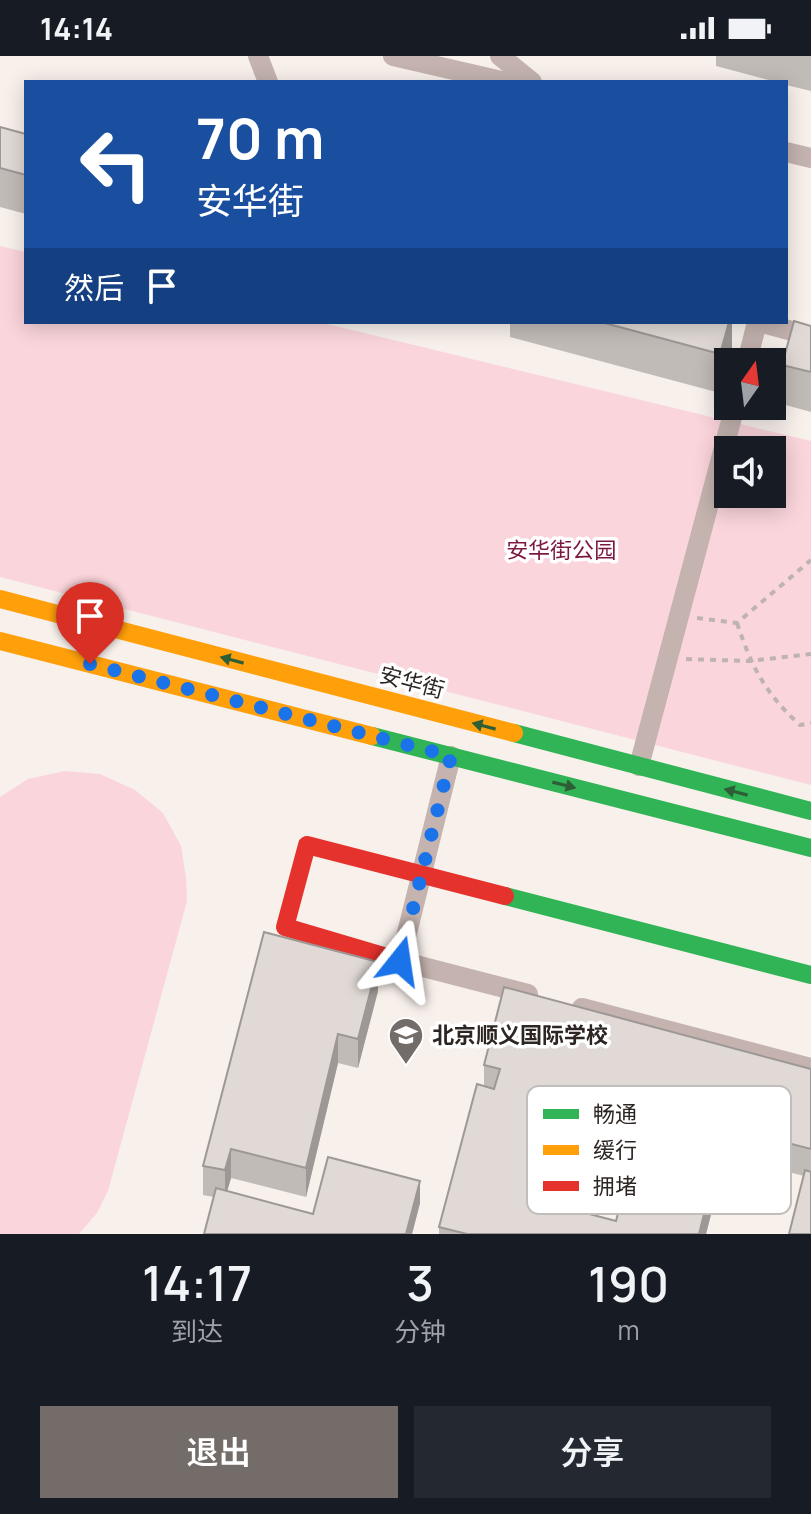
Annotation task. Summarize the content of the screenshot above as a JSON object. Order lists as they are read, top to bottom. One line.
{"streets":{"street":["安华街"]},"parks":["安华街公园"],"places":{"school or university":["北京顺义国际学校"]},"legend":["畅通","缓行","拥堵"],"north":"top","page":{"status":"14:14","turn":["70 m","安华街"],"then":"然后","eta":["14:17","到达","3","分钟","190","m"],"buttons":["退出","分享"]}}
